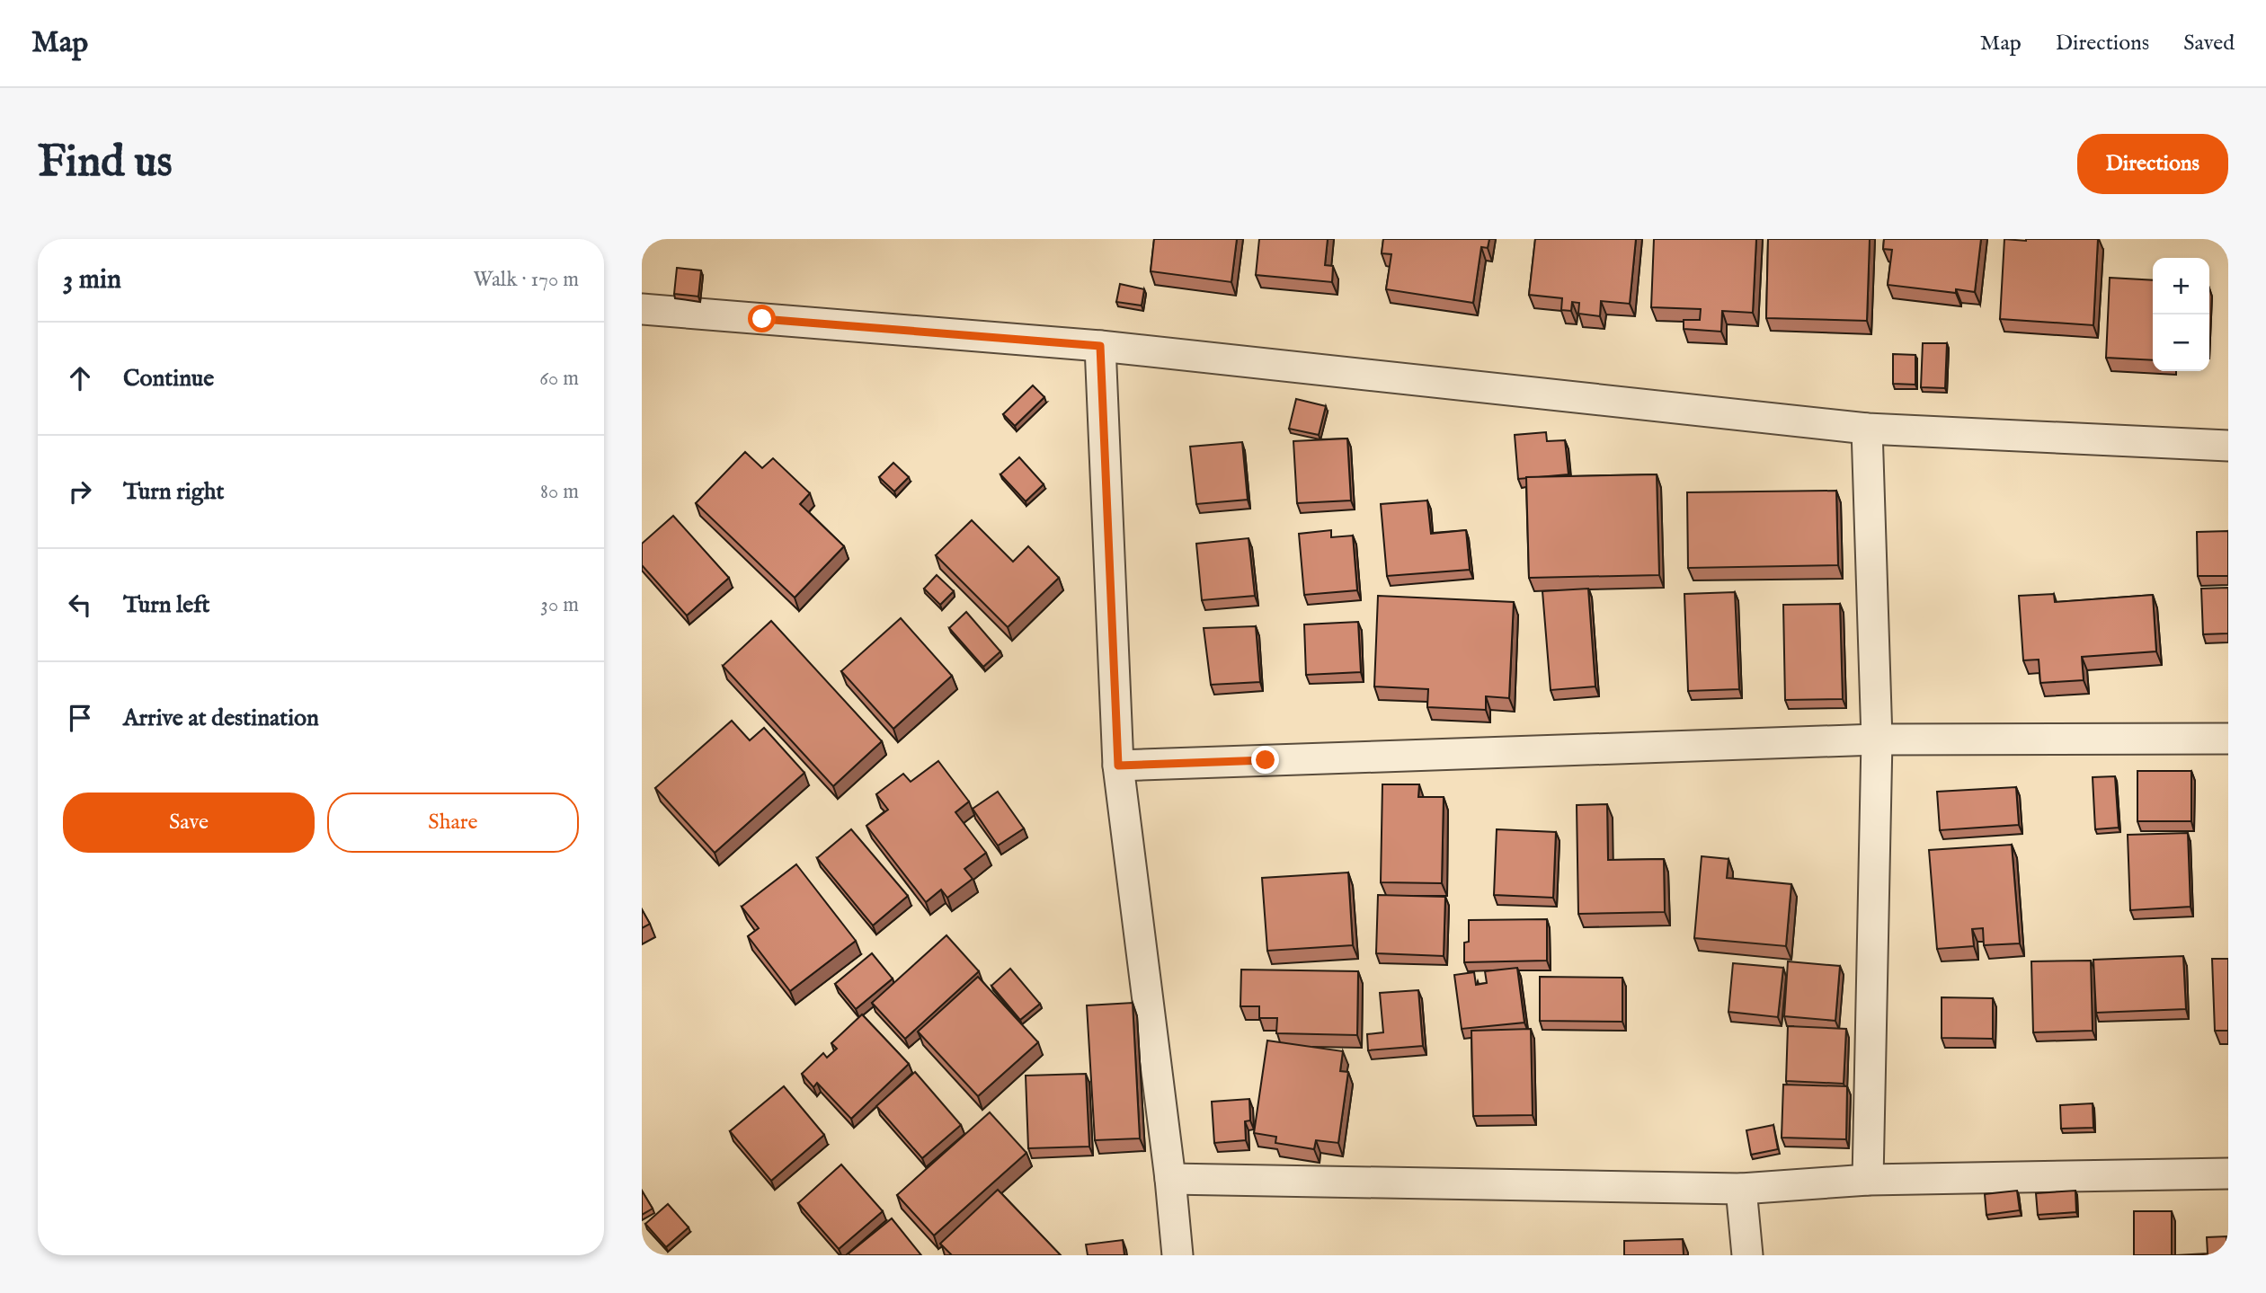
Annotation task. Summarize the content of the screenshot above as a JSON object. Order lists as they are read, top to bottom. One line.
{"page":{"header":"Map","nav":["Map","Directions","Saved"],"buttons":["Directions",["Save","Share"]],"title":"Find us","heading":["3 min","Walk · 170 m"],"map_buttons":["+","−"],"list":[["Continue","60 m"],["Turn right","80 m"],["Turn left","30 m"],"Arrive at destination"]}}
